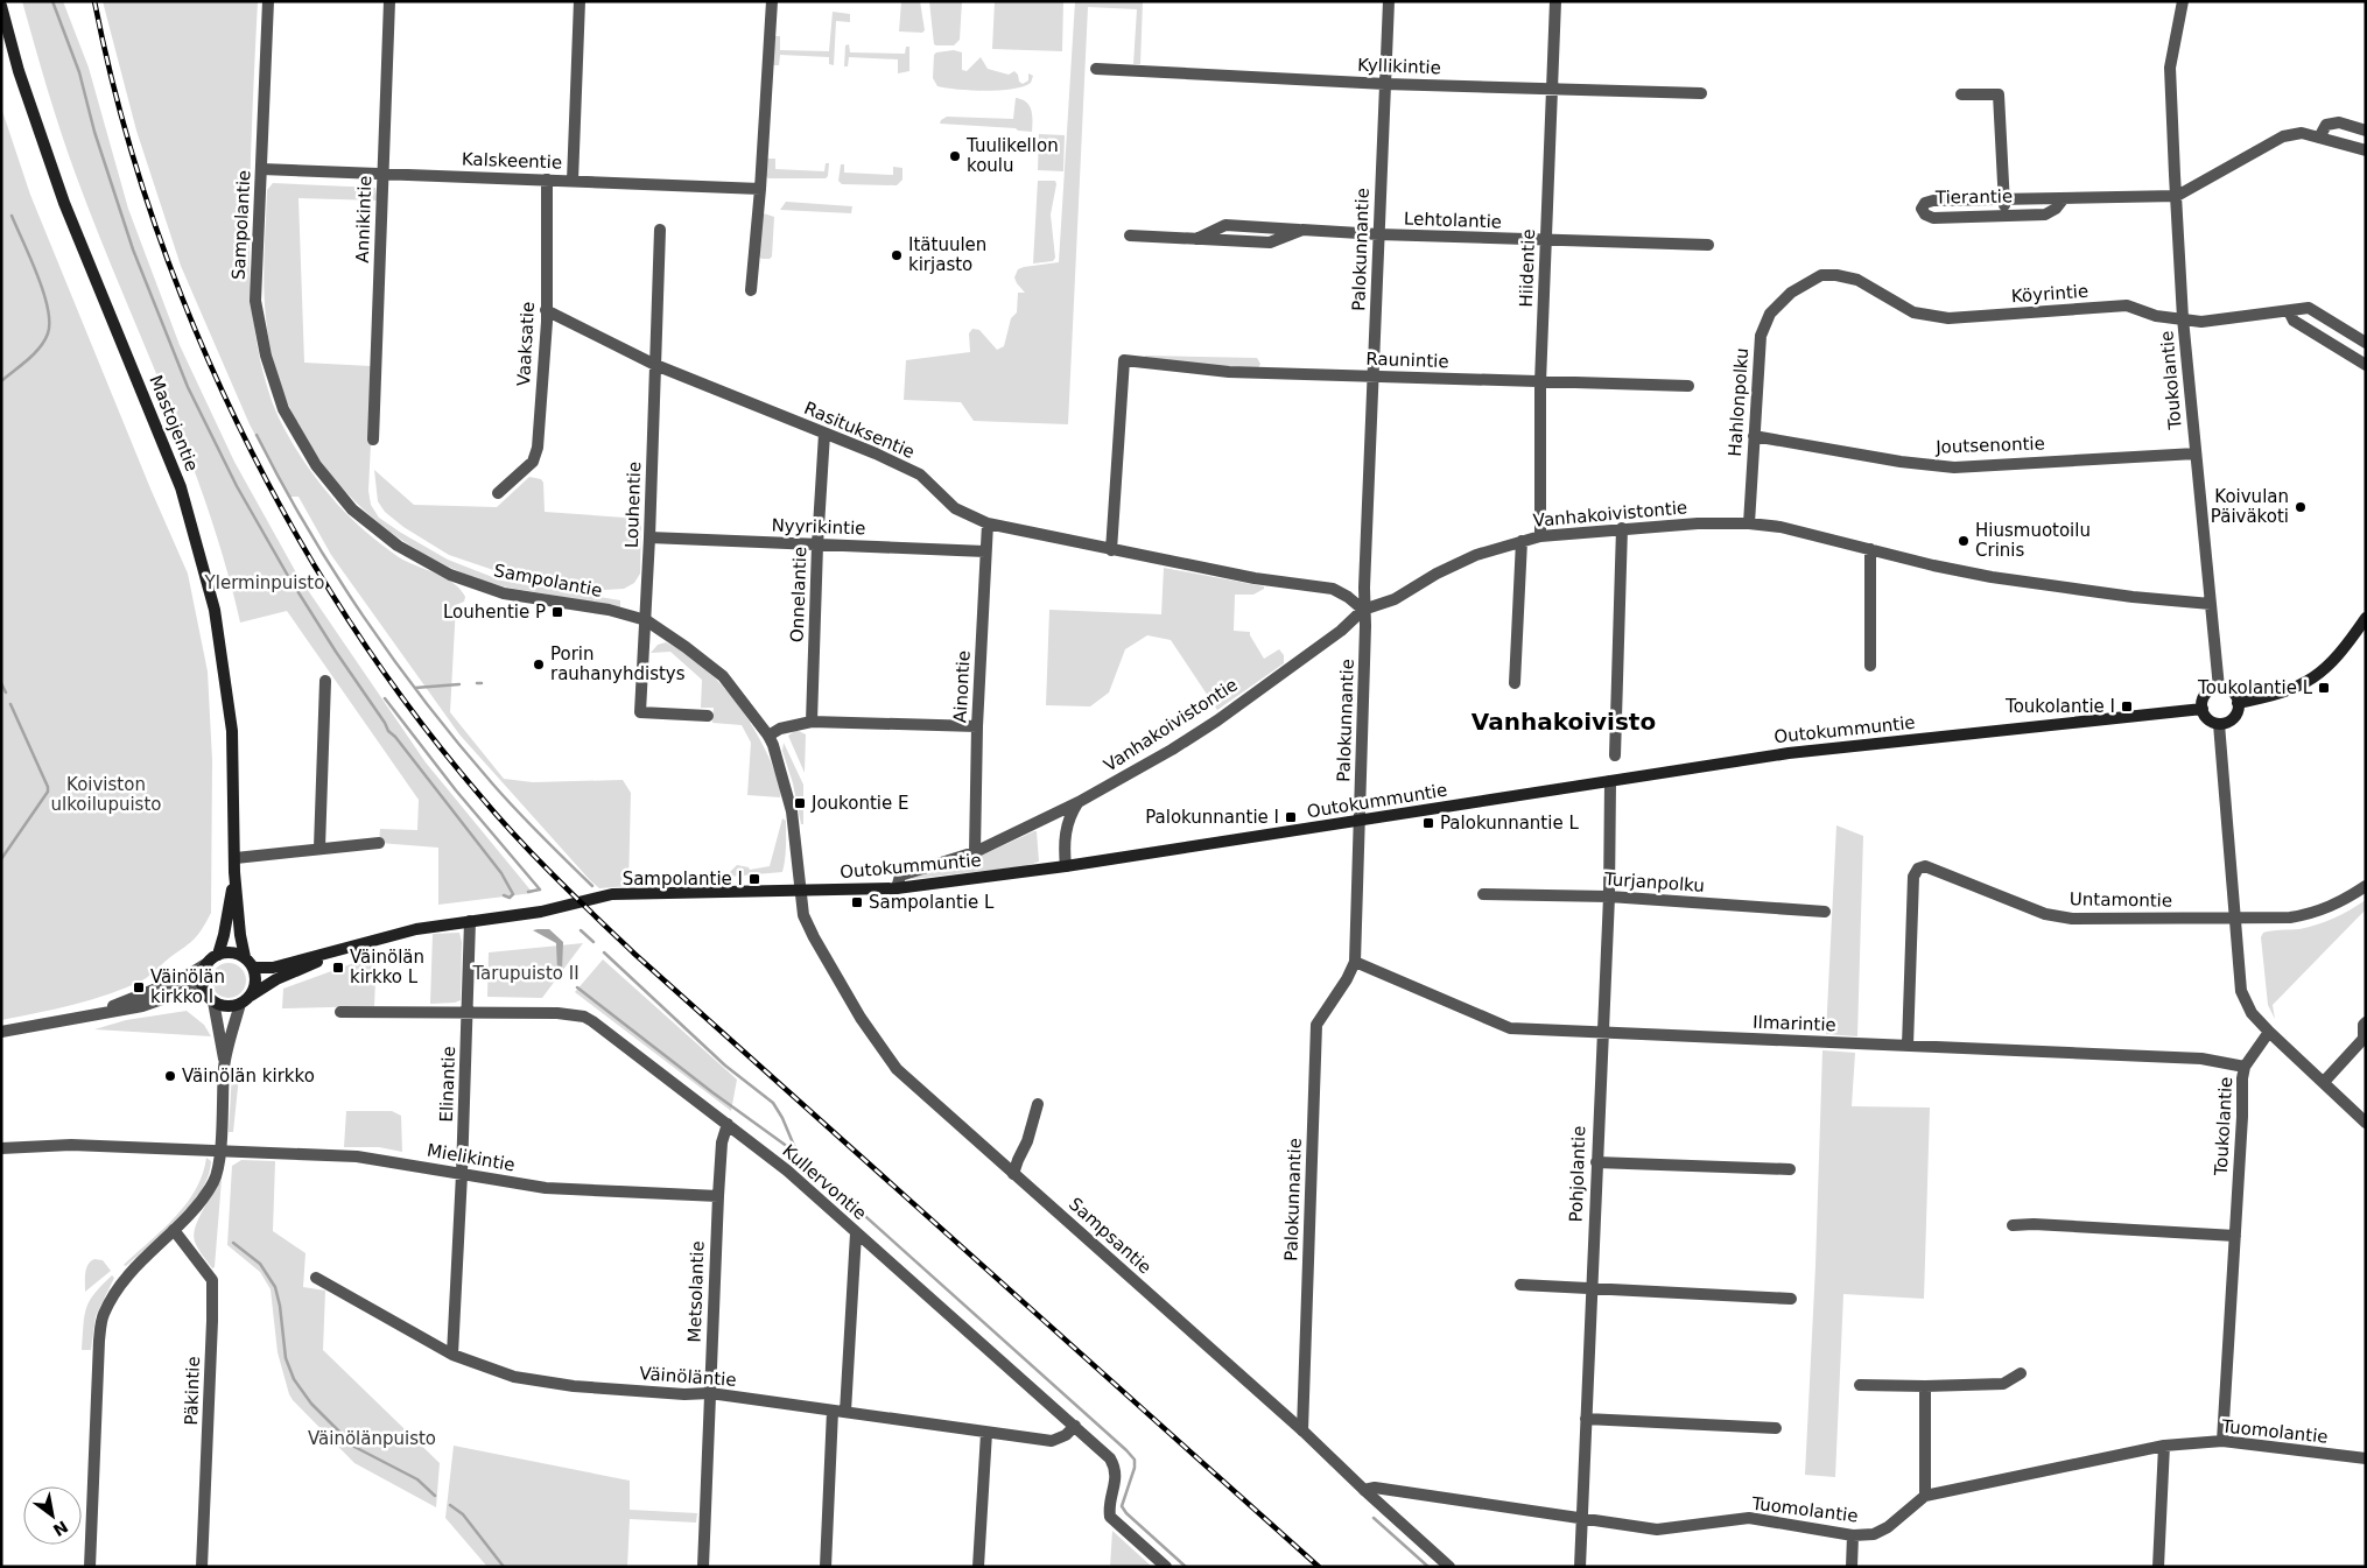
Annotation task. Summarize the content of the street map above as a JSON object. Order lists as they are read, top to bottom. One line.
{"streets":{"main road":["Mastojentie","Outokummuntie"],"street":["Kyllikintie","Kalskeentie","Tierantie","Annikintie","Lehtolantie","Sampolantie","Palokunnantie","Hiidentie","Köyrintie","Vaaksatie","Raunintie","Toukolantie","Hahlonpolku","Rasituksentie","Joutsenontie","Louhentie","Vanhakoivistontie","Nyyrikintie","Onnelantie","Ainontie","Turjanpolku","Untamontie","Ilmarintie","Elinantie","Mielikintie","Pohjolantie","Kullervontie","Sampsantie","Metsolantie","Väinöläntie","Päkintie","Tuomolantie"]},"crossings":[["Kyllikintie","Palokunnantie"],["Kyllikintie","Hiidentie"],["Kalskeentie","Annikintie"],["Kalskeentie","Sampolantie"],["Kalskeentie","Vaaksatie"],["Tierantie","Toukolantie"],["Lehtolantie","Palokunnantie"],["Lehtolantie","Hiidentie"],["Sampolantie","Louhentie"],["Sampolantie","Outokummuntie"],["Sampolantie","Sampsantie"],["Palokunnantie","Raunintie"],["Palokunnantie","Rasituksentie"],["Palokunnantie","Vanhakoivistontie"],["Palokunnantie","Outokummuntie"],["Palokunnantie","Ilmarintie"],["Palokunnantie","Sampsantie"],["Hiidentie","Raunintie"],["Hiidentie","Vanhakoivistontie"],["Köyrintie","Toukolantie"],["Köyrintie","Hahlonpolku"],["Vaaksatie","Rasituksentie"],["Raunintie","Rasituksentie"],["Toukolantie","Joutsenontie"],["Toukolantie","Vanhakoivistontie"],["Toukolantie","Outokummuntie"],["Toukolantie","Ilmarintie"],["Toukolantie","Tuomolantie"],["Hahlonpolku","Joutsenontie"],["Hahlonpolku","Vanhakoivistontie"],["Mastojentie","Outokummuntie"],["Rasituksentie","Louhentie"],["Rasituksentie","Vanhakoivistontie"],["Rasituksentie","Onnelantie"],["Rasituksentie","Ainontie"],["Louhentie","Nyyrikintie"],["Vanhakoivistontie","Ainontie"],["Vanhakoivistontie","Outokummuntie"],["Nyyrikintie","Onnelantie"],["Nyyrikintie","Ainontie"],["Outokummuntie","Elinantie"],["Outokummuntie","Pohjolantie"],["Outokummuntie","Sampsantie"],["Turjanpolku","Pohjolantie"],["Untamontie","Ilmarintie"],["Ilmarintie","Pohjolantie"],["Elinantie","Mielikintie"],["Elinantie","Kullervontie"],["Elinantie","Väinöläntie"],["Mielikintie","Metsolantie"],["Pohjolantie","Tuomolantie"],["Kullervontie","Metsolantie"],["Kullervontie","Väinöläntie"],["Sampsantie","Tuomolantie"],["Metsolantie","Väinöläntie"]],"districts":["Vanhakoivisto"],"parks":["Ylerminpuisto","Koiviston ulkoilupuisto","Tarupuisto II","Väinölänpuisto"],"places":{"other":["Tuulikellon koulu","Itätuulen kirjasto","Koivulan Päiväkoti","Hiusmuotoilu Crinis","Porin rauhanyhdistys","Väinölän kirkko"],"transit":["Louhentie P","Toukolantie L","Toukolantie I","Joukontie E","Palokunnantie I","Palokunnantie L","Sampolantie I","Sampolantie L","Väinölän kirkko L","Väinölän kirkko I"]},"north":"bottom right"}
